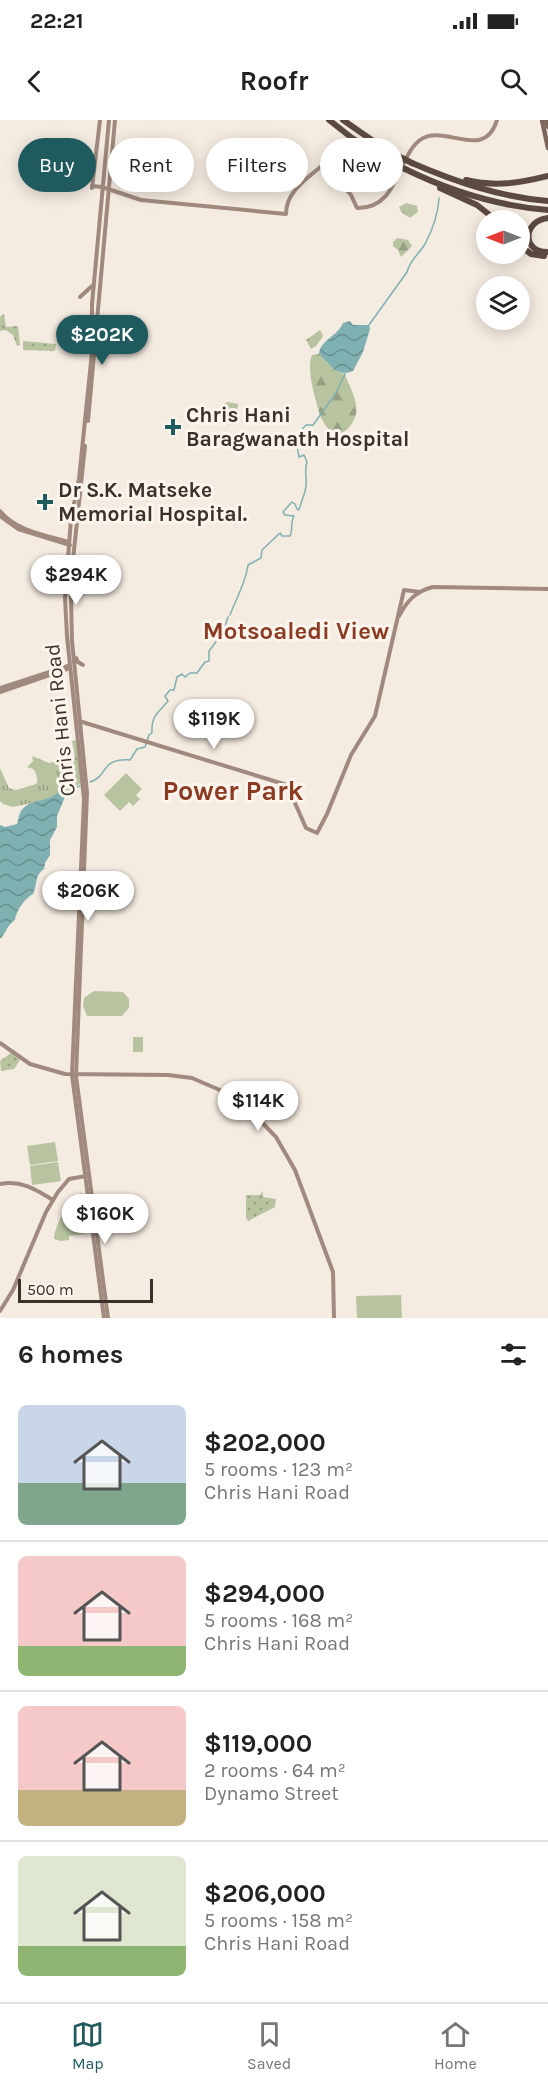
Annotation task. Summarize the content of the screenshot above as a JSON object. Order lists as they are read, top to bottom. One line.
{"streets":{"main road":["Chris Hani Road"]},"districts":["Motsoaledi View","Power Park"],"places":{"health":["Chris Hani Baragwanath Hospital","Dr S.K. Matseke Memorial Hospital."]},"scale_bar":"500 m","north":"left","page":{"status":"22:21","header":"Roofr","chip":["Buy","Rent","Filters","New"],"price":["$202K","$294K","$119K","$206K","$114K","$160K"],"scale":"500 m","heading":"6 homes","list":[{"name":"$202,000","note":"5 rooms · 123 m² · Chris Hani Road"},{"name":"$294,000","note":"5 rooms · 168 m² · Chris Hani Road"},{"name":"$119,000","note":"2 rooms · 64 m² · Dynamo Street"},{"name":"$206,000","note":"5 rooms · 158 m² · Chris Hani Road"}],"tabs":["Map","Saved","Home"]}}
